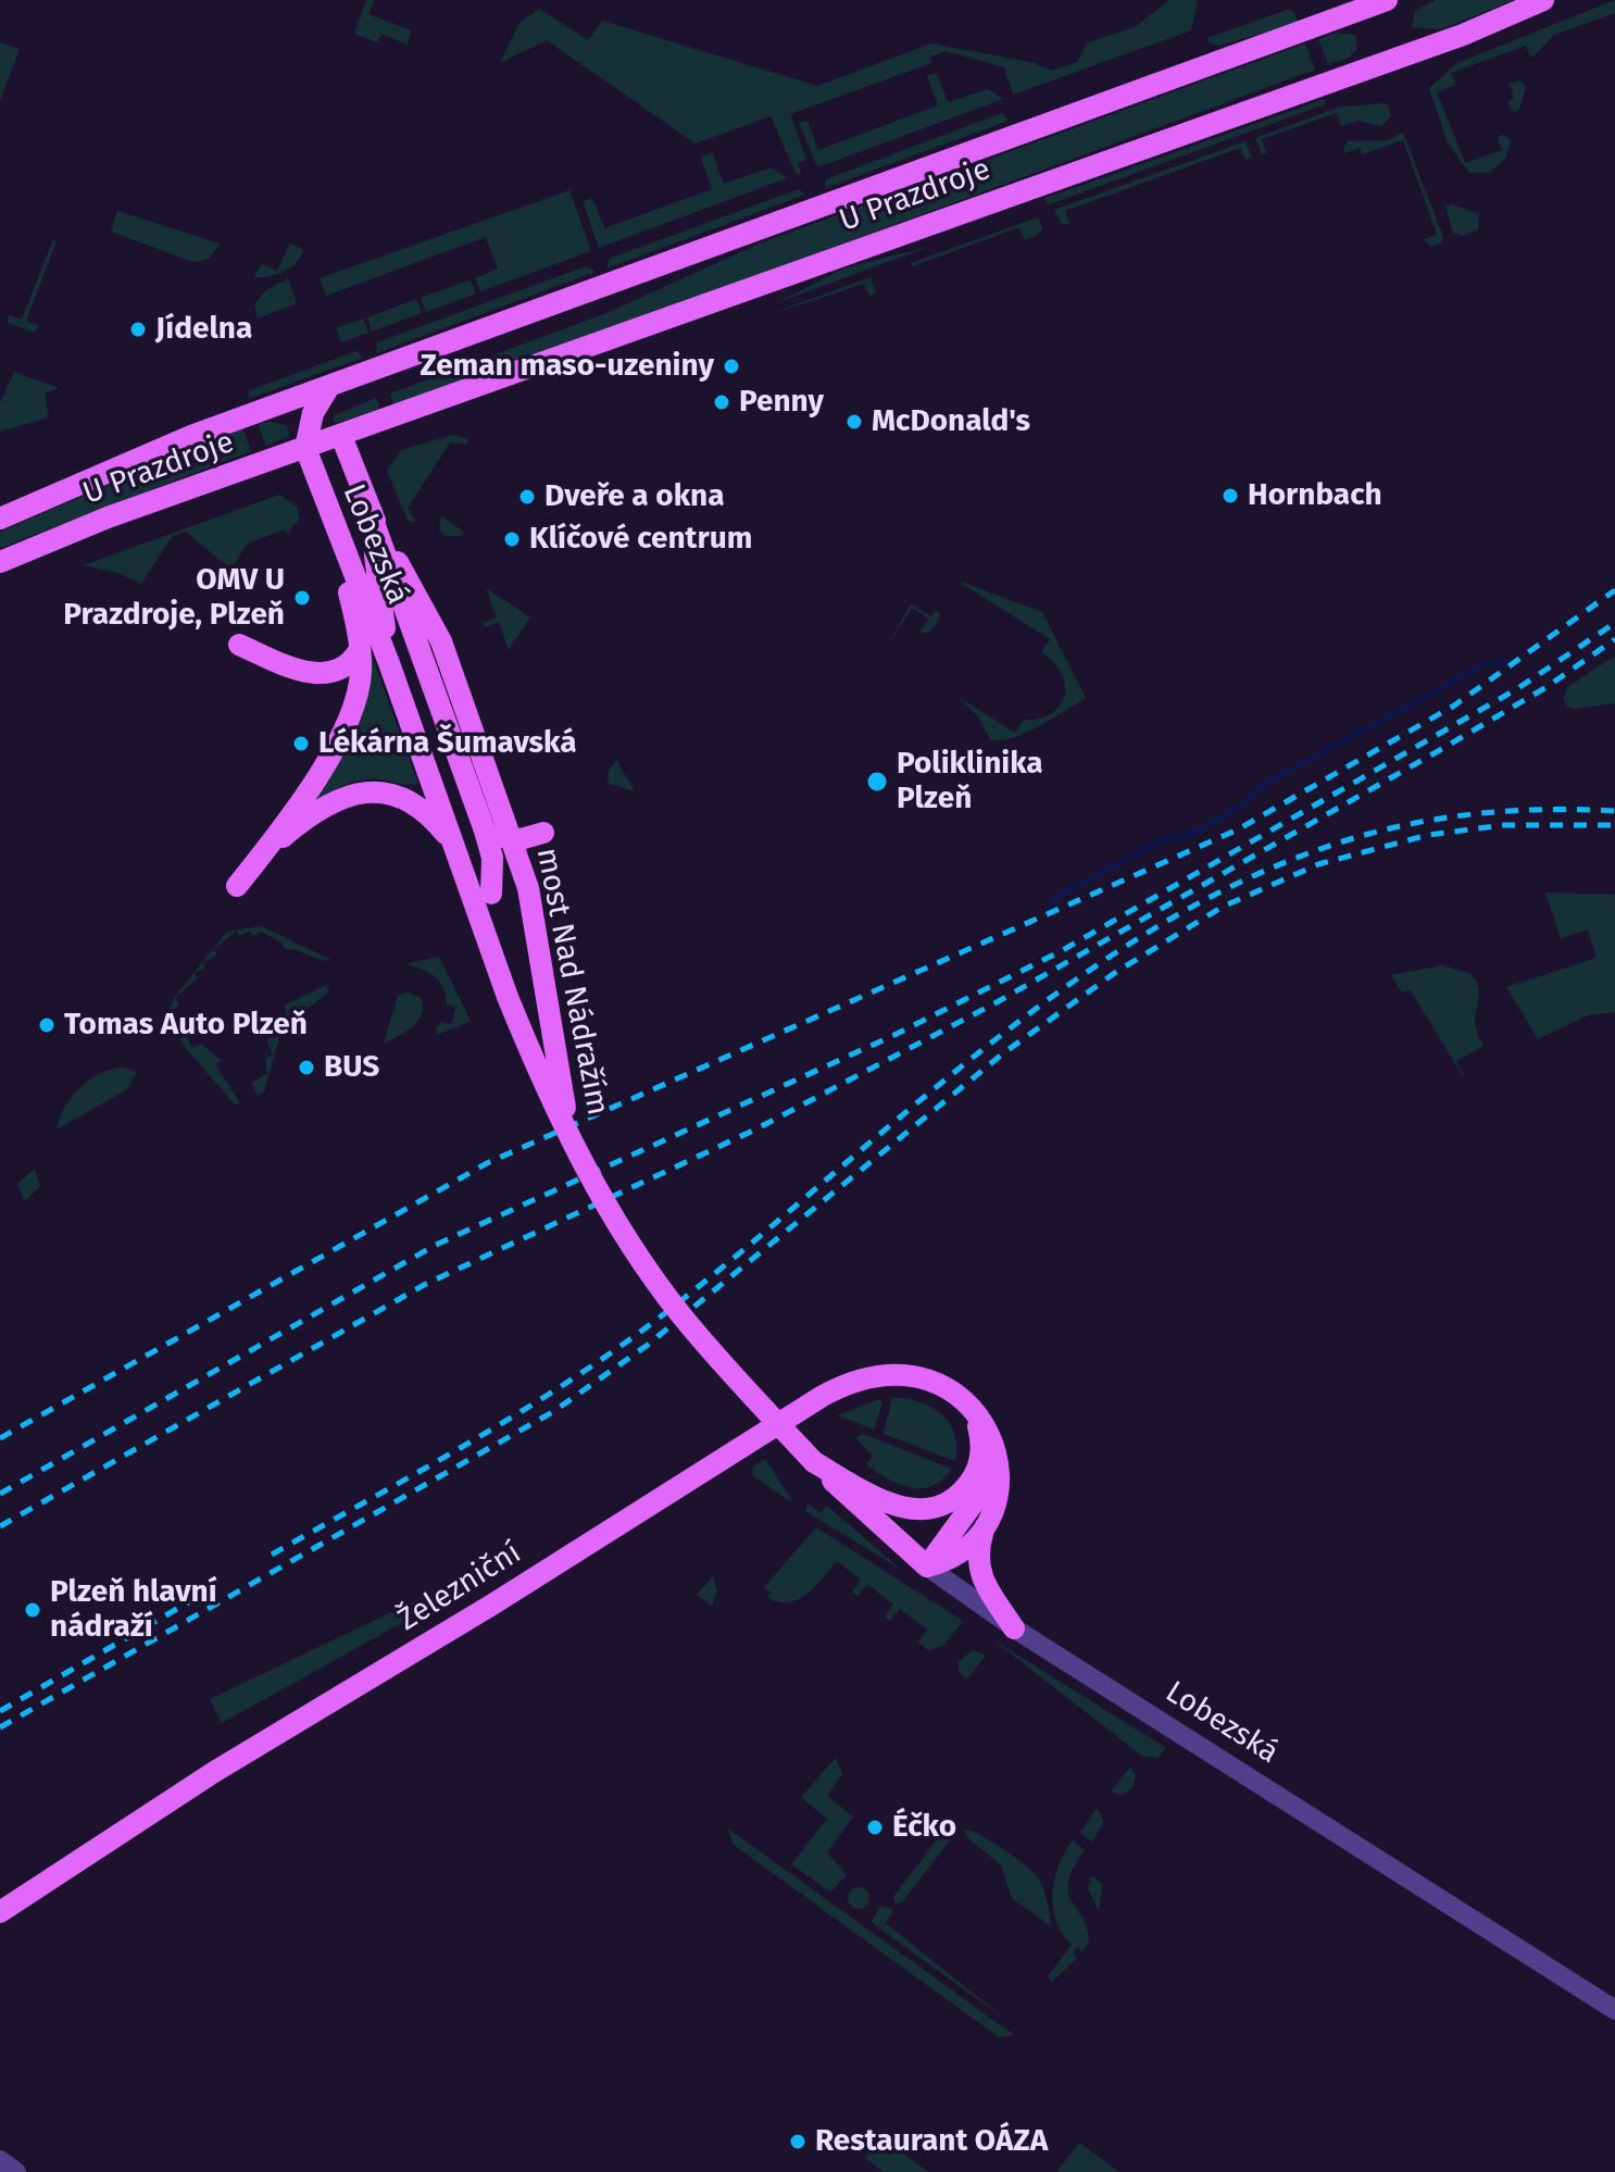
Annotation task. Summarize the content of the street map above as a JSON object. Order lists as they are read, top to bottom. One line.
{"streets":{"main road":["U Prazdroje","Lobezská","most Nad Nádražím","Železniční"]},"crossings":[["U Prazdroje","Lobezská"],["Lobezská","most Nad Nádražím"],["Lobezská","Železniční"]],"places":["Jídelna","Zeman maso-uzeniny","Penny","McDonald's","Hornbach","Dveře a okna","Klíčové centrum","OMV U Prazdroje, Plzeň","Lékárna Šumavská","Poliklinika Plzeň","Tomas Auto Plzeň","BUS","Plzeň hlavní nádraží","Éčko","Restaurant OÁZA"]}
